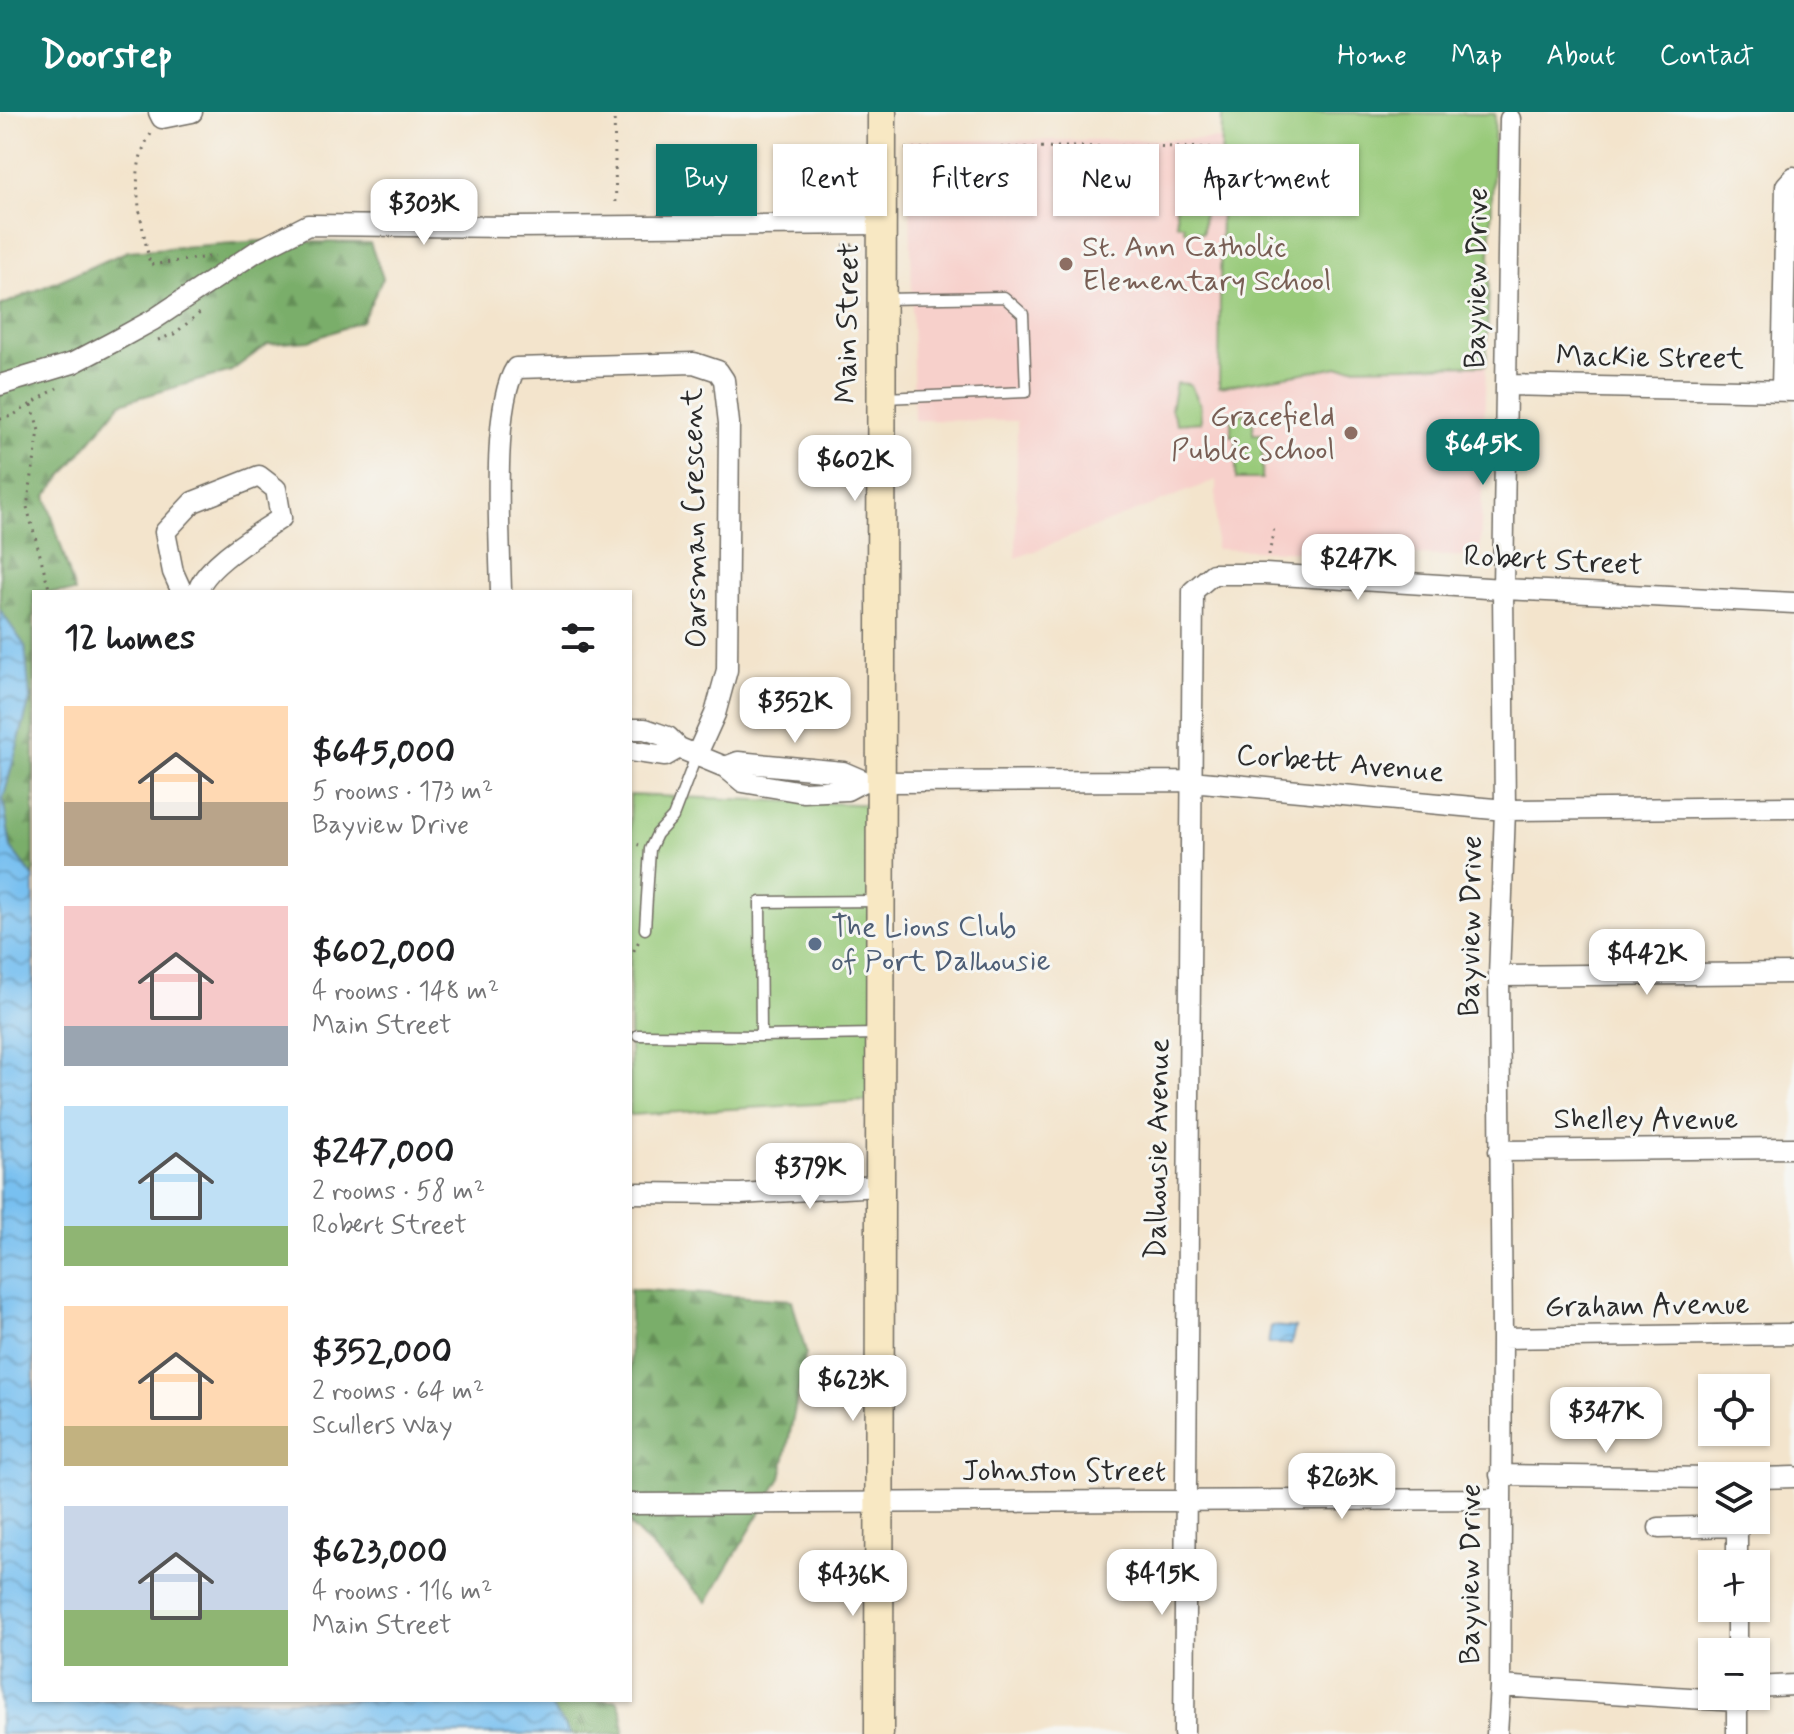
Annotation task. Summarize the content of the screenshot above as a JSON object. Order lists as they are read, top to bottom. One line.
{"streets":{"main road":["Main Street"],"street":["Bayview Drive","MacKie Street","Oarsman Crescent","Robert Street","Corbett Avenue","Shelley Avenue","Dalhousie Avenue","Graham Avenue","Johnston Street"]},"crossings":[["Bayview Drive","MacKie Street"],["Bayview Drive","Robert Street"],["Bayview Drive","Corbett Avenue"],["Bayview Drive","Shelley Avenue"],["Bayview Drive","Graham Avenue"],["Bayview Drive","Johnston Street"],["Main Street","Corbett Avenue"],["Main Street","Johnston Street"],["Oarsman Crescent","Corbett Avenue"],["Robert Street","Dalhousie Avenue"],["Corbett Avenue","Dalhousie Avenue"],["Dalhousie Avenue","Johnston Street"]],"places":["St. Ann Catholic Elementary School","Gracefield Public School","The Lions Club of Port Dalhousie"],"page":{"header":"Doorstep","nav":["Home","Map","About","Contact"],"chip":["Buy","Rent","Filters","New","Apartment"],"price":["$303K","$645K","$602K","$247K","$352K","$442K","$379K","$623K","$347K","$263K","$415K","$436K"],"heading":"12 homes","list":[{"name":"$645,000","note":"5 rooms · 173 m² · Bayview Drive"},{"name":"$602,000","note":"4 rooms · 148 m² · Main Street"},{"name":"$247,000","note":"2 rooms · 58 m² · Robert Street"},{"name":"$352,000","note":"2 rooms · 64 m² · Scullers Way"},{"name":"$623,000","note":"4 rooms · 116 m² · Main Street"}],"map_buttons":["+","−"]}}
